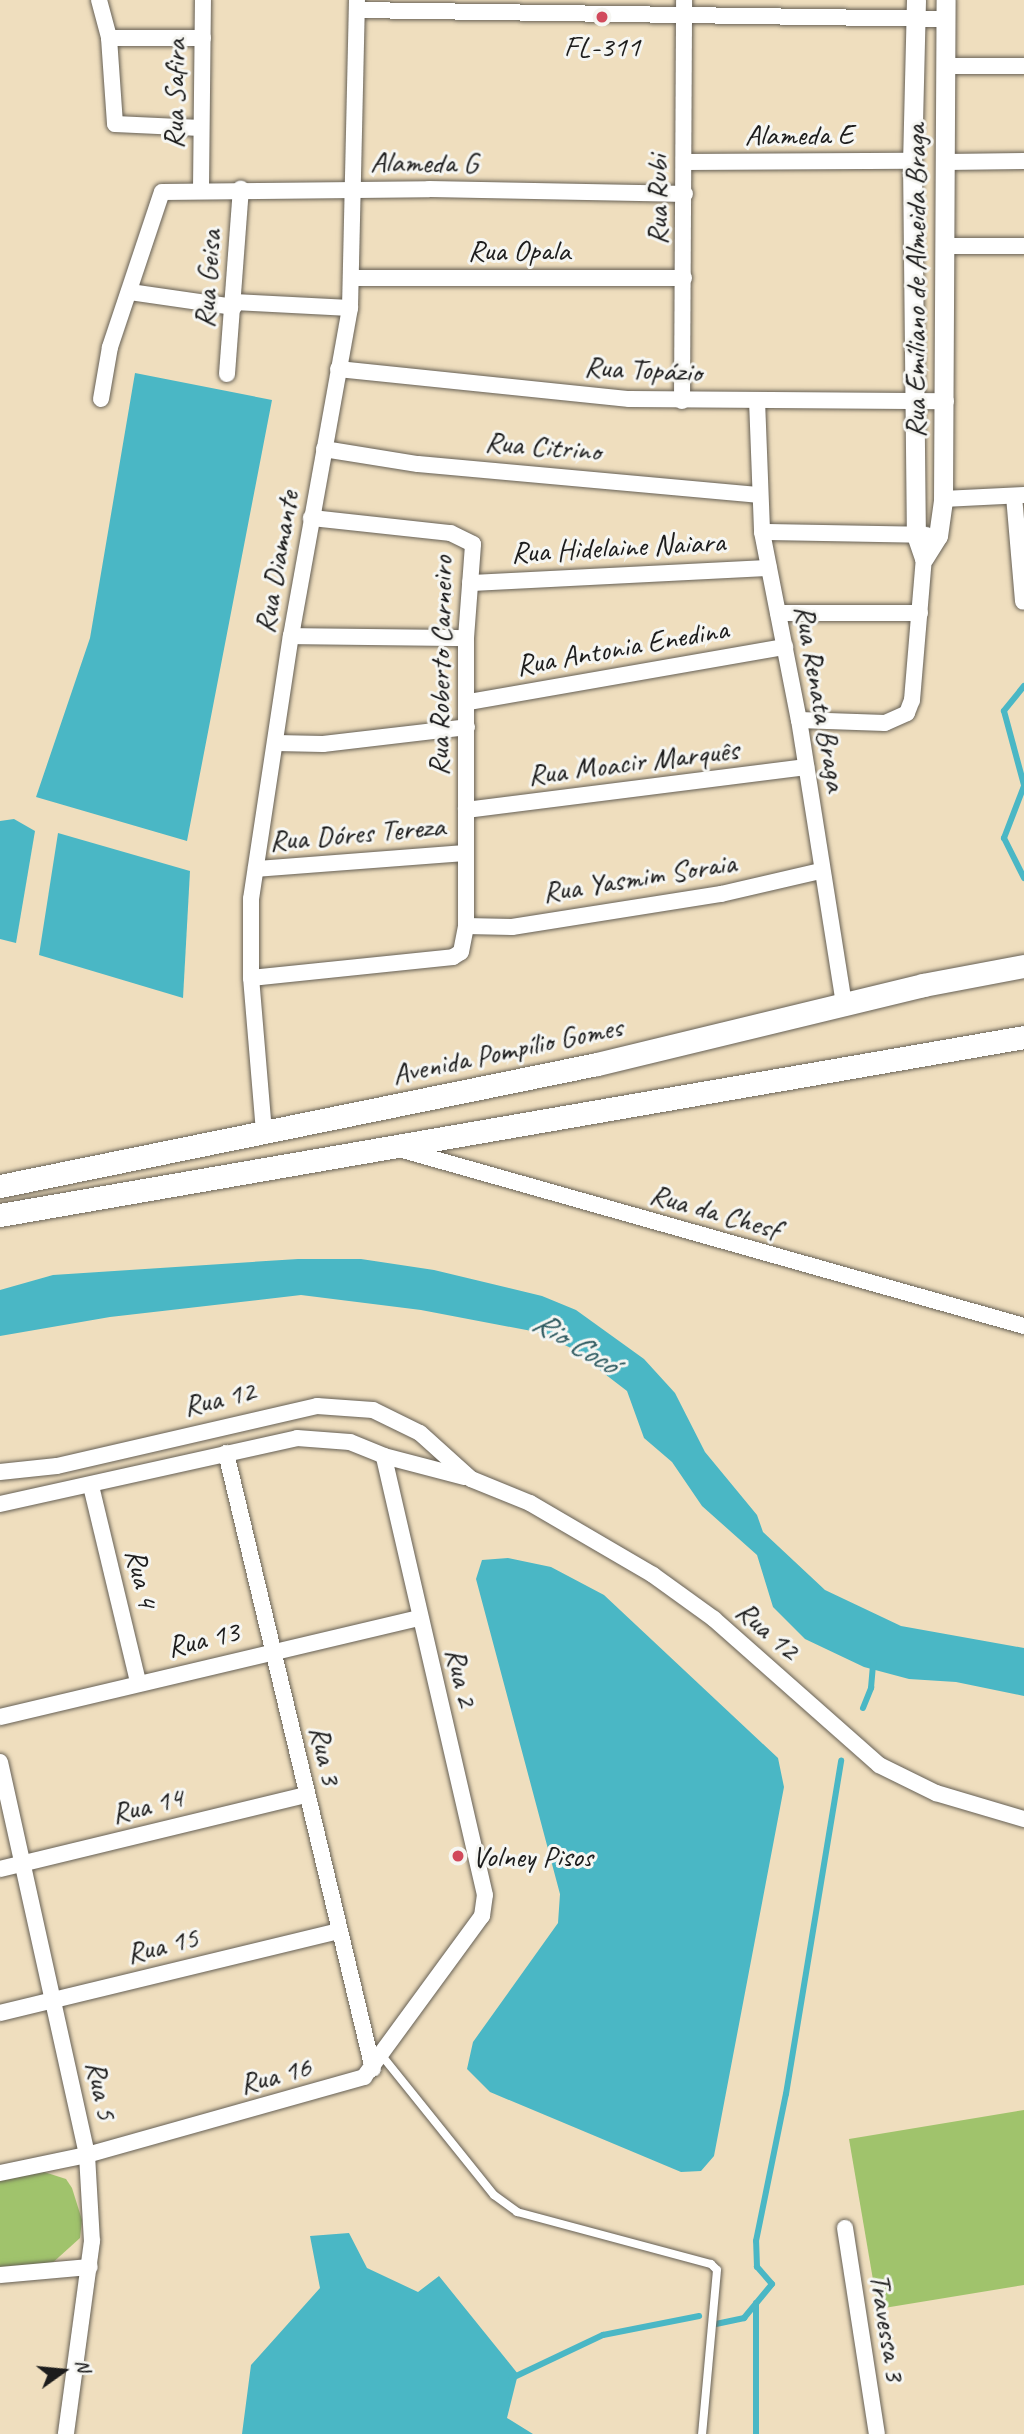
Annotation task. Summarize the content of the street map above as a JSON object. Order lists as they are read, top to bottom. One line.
{"streets":{"main road":["Avenida Pompílio Gomes"],"street":["Rua Safira","Alameda E","Alameda G","Rua Rubi","Rua Opala","Rua Geisa","Rua Emíliano de Almeida Braga","Rua Topázio","Rua Citrino","Rua Hidelaine Naiara","Rua Diamante","Rua Antonia Enedina","Rua Roberto Carneiro","Rua Renata Braga","Rua Moacir Marquês","Rua Dóres Tereza","Rua Yasmim Soraia","Rua da Chesf","Rua 12","Rua 4","Rua 13","Rua 2","Rua 3","Rua 14","Rua 15","Rua 16","Rua 5","Travessa 3"]},"crossings":[["Rua Safira","Alameda G"],["Alameda E","Rua Rubi"],["Alameda E","Rua Emíliano de Almeida Braga"],["Alameda G","Rua Rubi"],["Alameda G","Rua Geisa"],["Alameda G","Rua Diamante"],["Rua Rubi","Rua Opala"],["Rua Rubi","Rua Topázio"],["Rua Opala","Rua Diamante"],["Rua Emíliano de Almeida Braga","Rua Topázio"],["Rua Emíliano de Almeida Braga","Rua Renata Braga"],["Rua Topázio","Rua Diamante"],["Rua Topázio","Rua Renata Braga"],["Rua Citrino","Rua Diamante"],["Rua Citrino","Rua Renata Braga"],["Rua Hidelaine Naiara","Rua Roberto Carneiro"],["Rua Hidelaine Naiara","Rua Renata Braga"],["Rua Diamante","Rua Roberto Carneiro"],["Rua Diamante","Rua Dóres Tereza"],["Rua Diamante","Avenida Pompílio Gomes"],["Rua Antonia Enedina","Rua Roberto Carneiro"],["Rua Antonia Enedina","Rua Renata Braga"],["Rua Roberto Carneiro","Rua Moacir Marquês"],["Rua Roberto Carneiro","Rua Dóres Tereza"],["Rua Roberto Carneiro","Rua Yasmim Soraia"],["Rua Renata Braga","Rua Moacir Marquês"],["Rua Renata Braga","Rua Yasmim Soraia"],["Rua Renata Braga","Avenida Pompílio Gomes"],["Rua 12","Rua 4"],["Rua 12","Rua 2"],["Rua 12","Rua 3"],["Rua 4","Rua 13"],["Rua 13","Rua 2"],["Rua 13","Rua 3"],["Rua 2","Rua 16"],["Rua 3","Rua 14"],["Rua 3","Rua 15"],["Rua 3","Rua 16"],["Rua 14","Rua 5"],["Rua 15","Rua 5"],["Rua 16","Rua 5"]],"water":["Rio Cocó"],"places":["FL-311","Volney Pisos"],"north":"right"}
